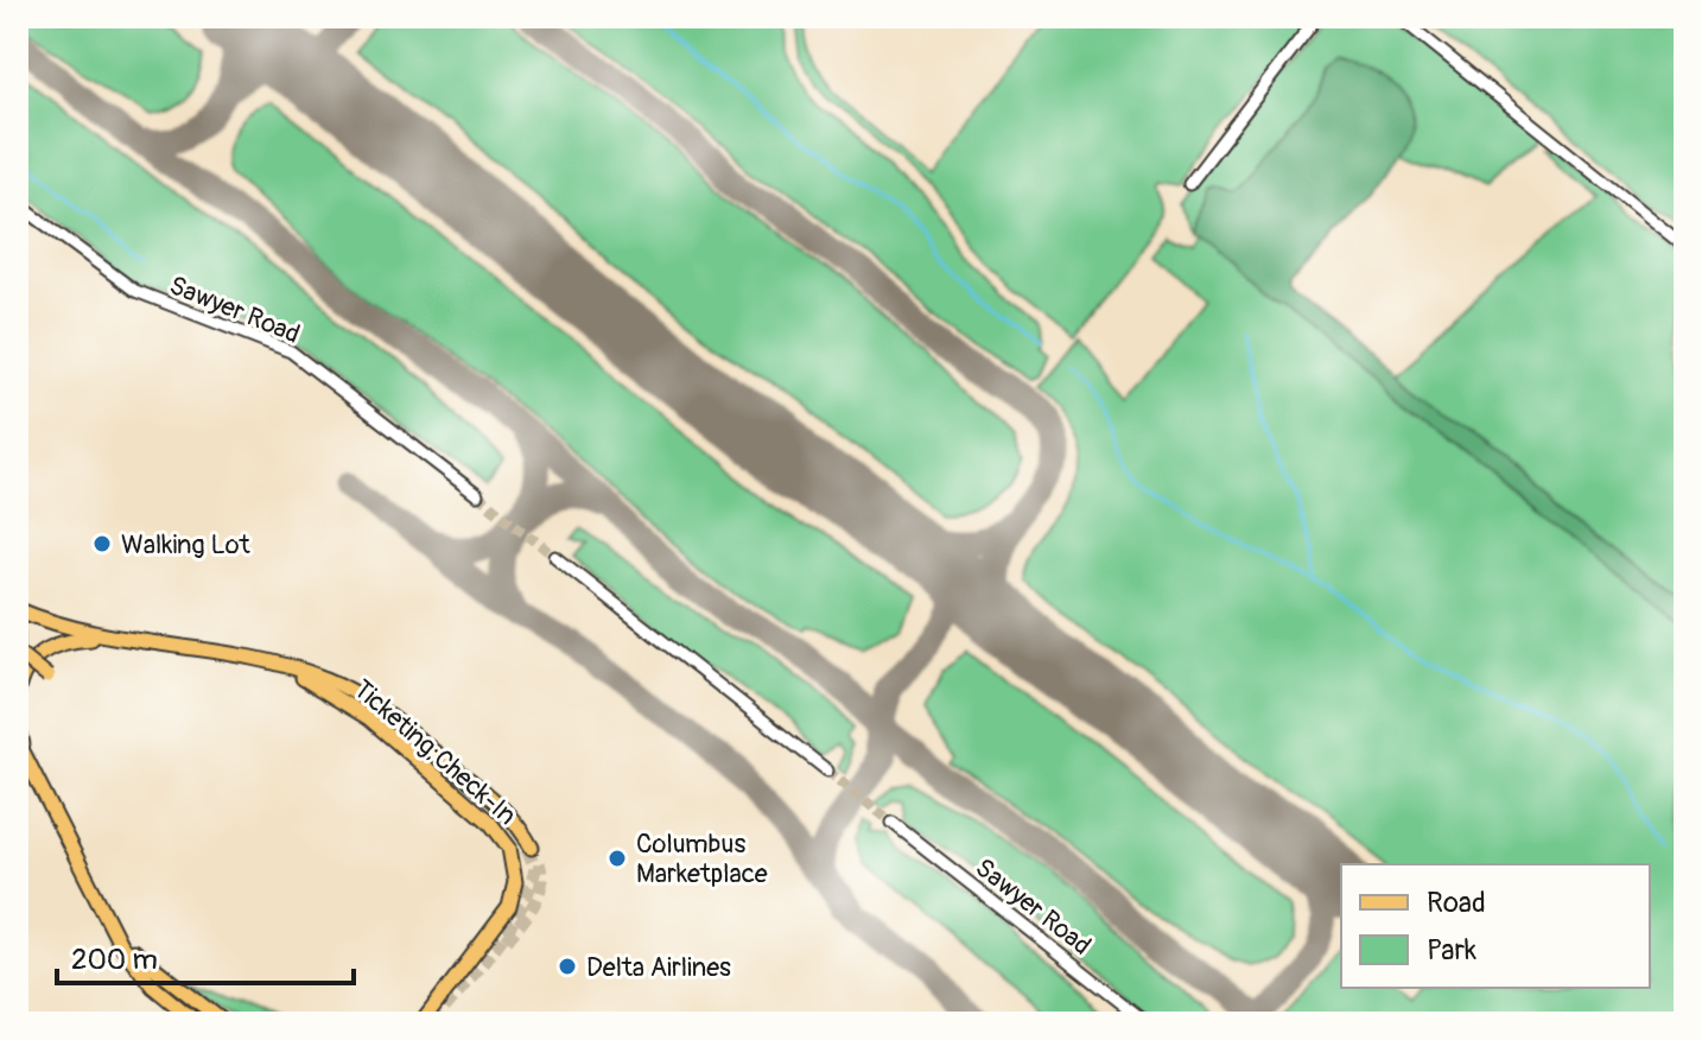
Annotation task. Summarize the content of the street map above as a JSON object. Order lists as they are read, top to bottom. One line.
{"streets":{"main road":["Ticketing;Check-In"],"street":["Sawyer Road"]},"places":["Walking Lot","Columbus Marketplace","Delta Airlines"],"legend":["Road","Park"],"scale_bar":"200 m"}
